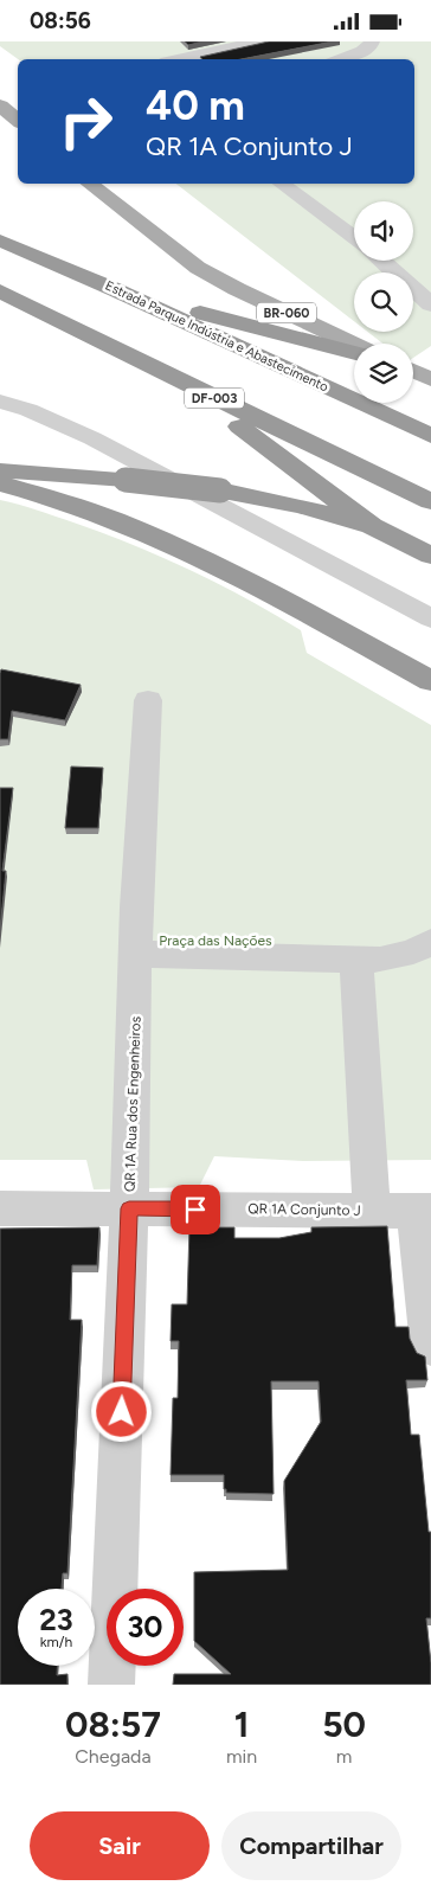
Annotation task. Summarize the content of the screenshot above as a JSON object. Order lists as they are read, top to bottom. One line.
{"streets":{"highway":["Estrada Parque Indústria e Abastecimento","DF-003"],"main road":["BR-060"],"street":["QR 1A Rua dos Engenheiros","QR 1A Conjunto J"]},"crossings":[["QR 1A Rua dos Engenheiros","QR 1A Conjunto J"]],"parks":["Praça das Nações"],"page":{"status":"08:56","turn":["40 m","QR 1A Conjunto J"],"speed":"23 km/h","limit":"30","eta":["08:57","Chegada","1","min","50","m"],"buttons":["Sair","Compartilhar"]}}
